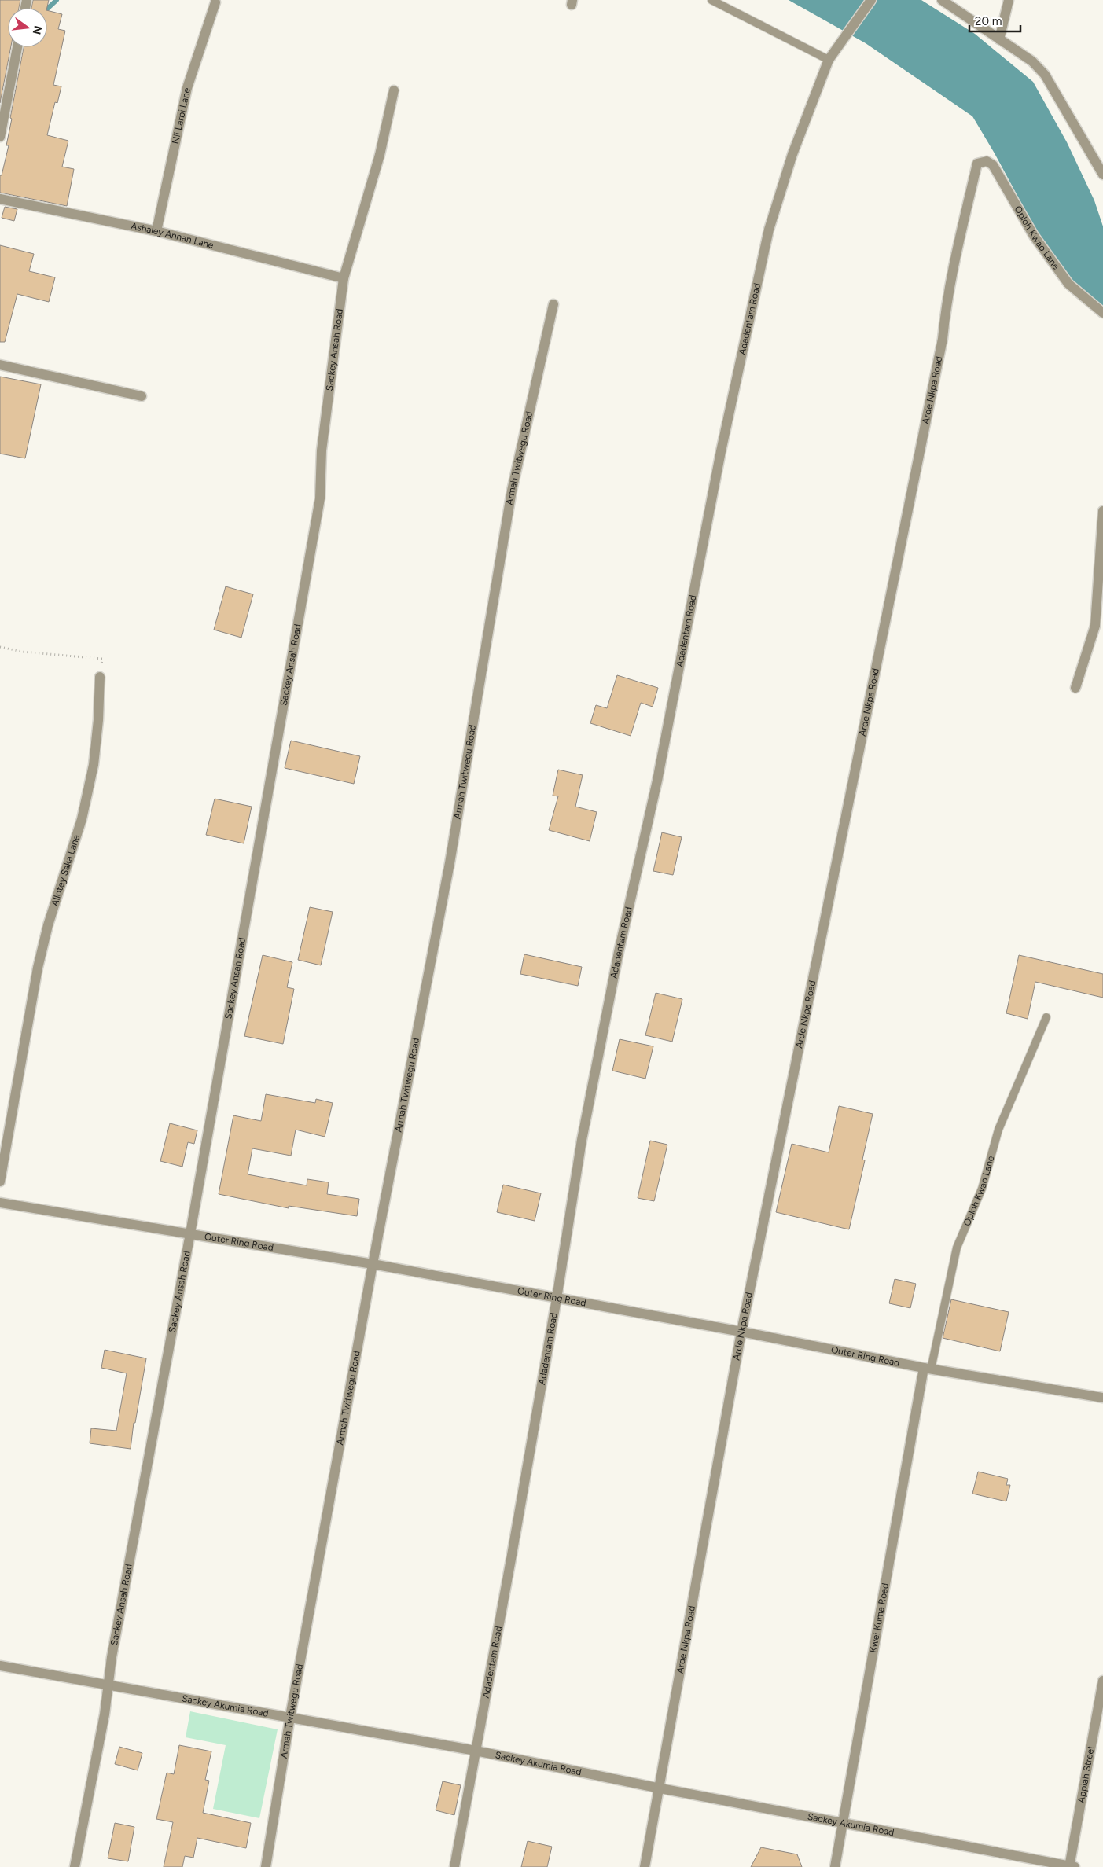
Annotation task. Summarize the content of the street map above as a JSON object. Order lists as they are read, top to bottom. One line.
{"streets":{"street":["Nii Larbi Lane","Ashaley Annan Lane","Oploh Kwao Lane","Adadentam Road","Sackey Ansah Road","Arde Nkpa Road","Armah Twitwegu Road","Allotey Saka Lane","Outer Ring Road","Kwei Kuma Road","Sackey Akumia Road","Appiah Street"]},"crossings":[["Nii Larbi Lane","Ashaley Annan Lane"],["Ashaley Annan Lane","Sackey Ansah Road"],["Oploh Kwao Lane","Arde Nkpa Road"],["Oploh Kwao Lane","Outer Ring Road"],["Oploh Kwao Lane","Kwei Kuma Road"],["Adadentam Road","Outer Ring Road"],["Adadentam Road","Sackey Akumia Road"],["Sackey Ansah Road","Outer Ring Road"],["Sackey Ansah Road","Sackey Akumia Road"],["Arde Nkpa Road","Outer Ring Road"],["Arde Nkpa Road","Sackey Akumia Road"],["Armah Twitwegu Road","Outer Ring Road"],["Armah Twitwegu Road","Sackey Akumia Road"],["Outer Ring Road","Kwei Kuma Road"],["Kwei Kuma Road","Sackey Akumia Road"],["Sackey Akumia Road","Appiah Street"]],"scale_bar":"20 m","north":"right"}
